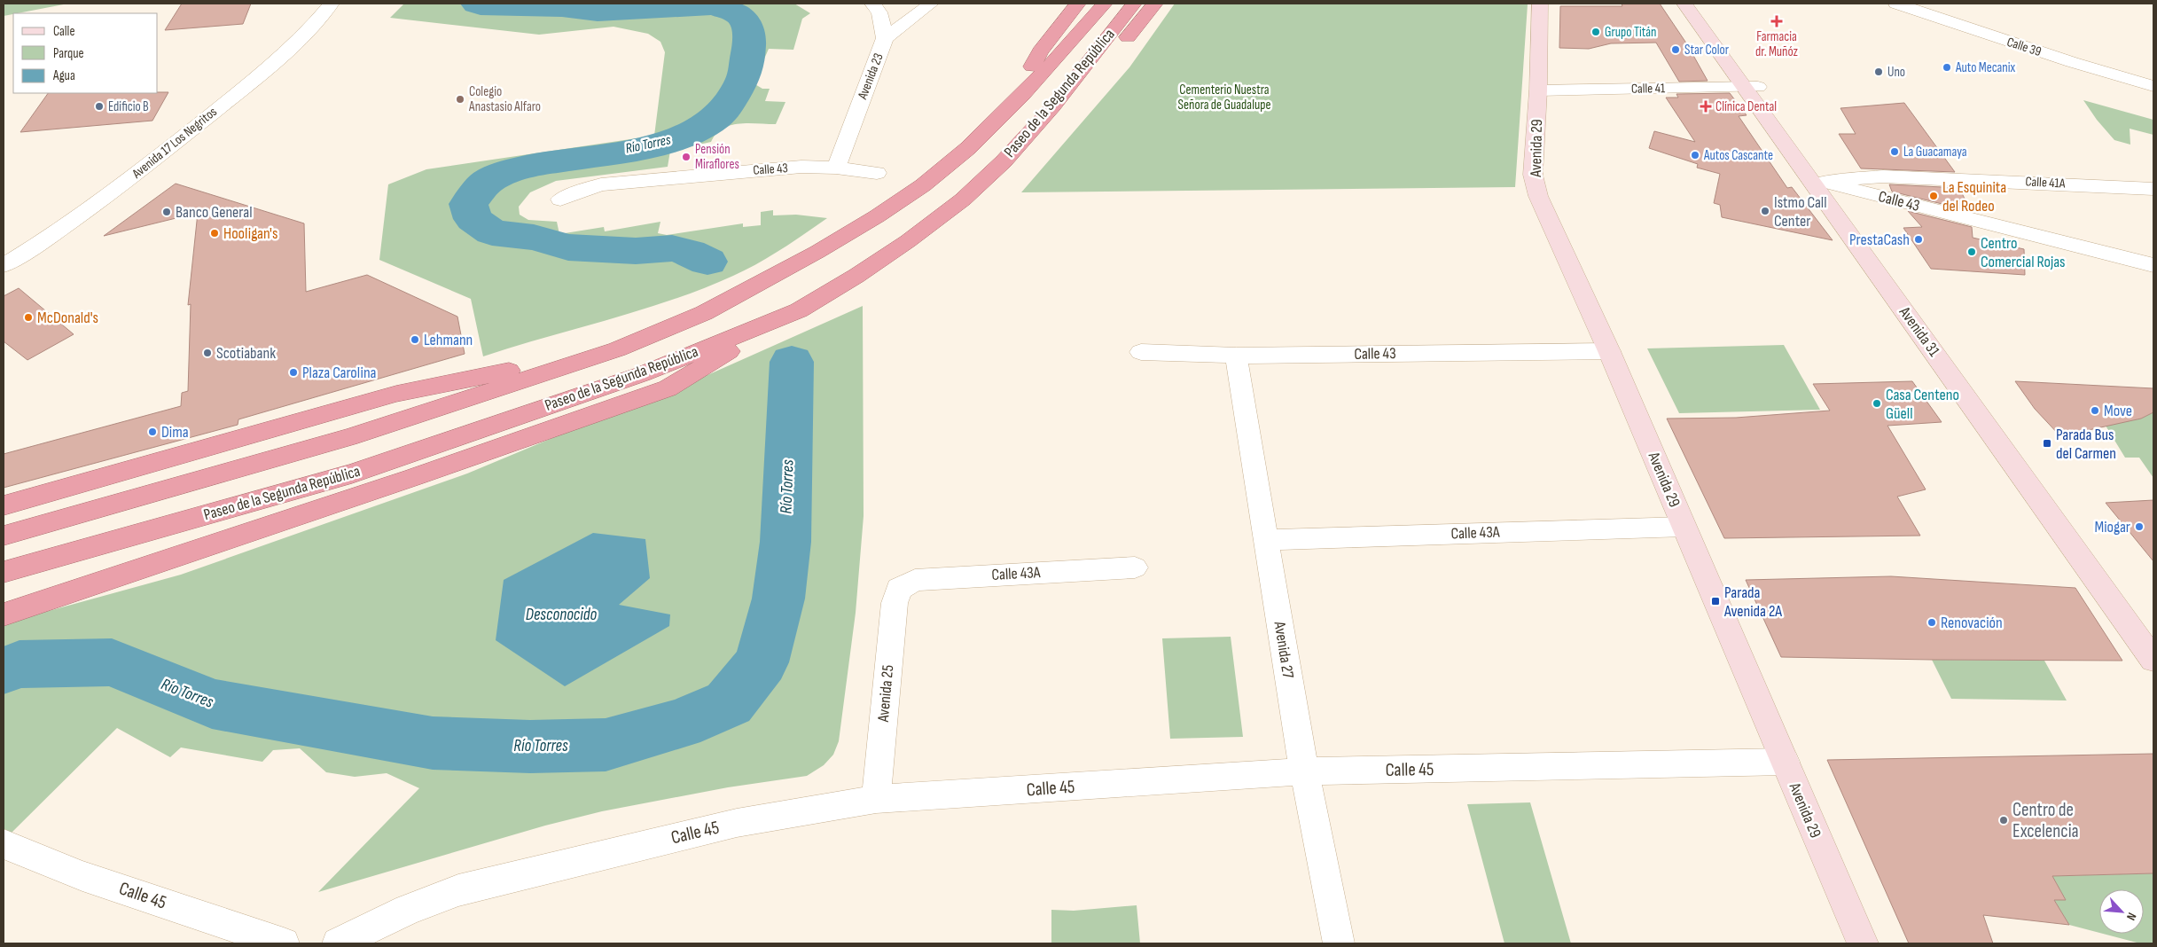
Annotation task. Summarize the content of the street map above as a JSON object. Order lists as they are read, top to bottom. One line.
{"streets":{"highway":["Paseo de la Segunda República"],"main road":["Avenida 29","Avenida 31"],"street":["Calle 39","Avenida 23","Calle 41","Avenida 17 Los Negritos","Calle 43","Calle 41A","Calle 43A","Avenida 27","Avenida 25","Calle 45"]},"crossings":[["Avenida 23","Calle 43"],["Calle 41","Avenida 29"],["Calle 41","Avenida 31"],["Avenida 29","Calle 43"],["Avenida 29","Calle 43A"],["Avenida 29","Calle 45"],["Calle 43","Calle 41A"],["Calle 43","Avenida 31"],["Calle 43","Avenida 27"],["Calle 41A","Avenida 31"],["Calle 43A","Avenida 27"],["Calle 43A","Avenida 25"],["Avenida 27","Calle 45"],["Avenida 25","Calle 45"]],"water":["Río Torres","Desconocido"],"parks":["Cementerio Nuestra Señora de Guadalupe"],"places":{"health":["Farmacia dr. Muñóz","Clínica Dental"],"other":["Grupo Titán","Star Color","Auto Mecanix","Uno","Colegio Anastasio Alfaro","Edificio B","La Guacamaya","Autos Cascante","Pensión Miraflores","La Esquinita del Rodeo","Istmo Call Center","Banco General","Hooligan's","PrestaCash","Centro Comercial Rojas","McDonald's","Lehmann","Scotiabank","Plaza Carolina","Casa Centeno Güell","Move","Dima","Miogar","Renovación","Centro de Excelencia"],"transit":["Parada Bus del Carmen","Parada Avenida 2A"]},"legend":["Calle","Parque","Agua"],"north":"bottom right"}
